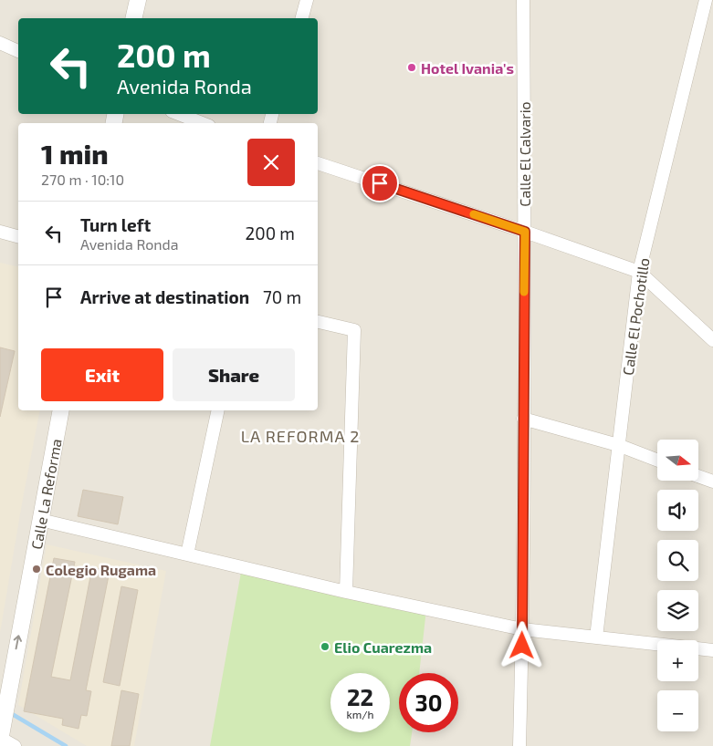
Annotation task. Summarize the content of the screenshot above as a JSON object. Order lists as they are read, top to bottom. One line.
{"streets":{"street":["Calle El Calvario","Calle El Pochotillo","Calle La Reforma"]},"one_way":["Calle La Reforma"],"districts":["LA REFORMA 2"],"places":["Hotel Ivania's","Colegio Rugama","Elio Cuarezma"],"north":"right","page":{"turn":["200 m","Avenida Ronda"],"heading":["1 min","270 m · 10:10"],"list":[{"name":"Turn left","note":"Avenida Ronda","value":"200 m"},{"name":"Arrive at destination","value":"70 m"}],"buttons":["Exit","Share"],"map_buttons":["+","−"],"speed":"22 km/h","limit":"30"}}
